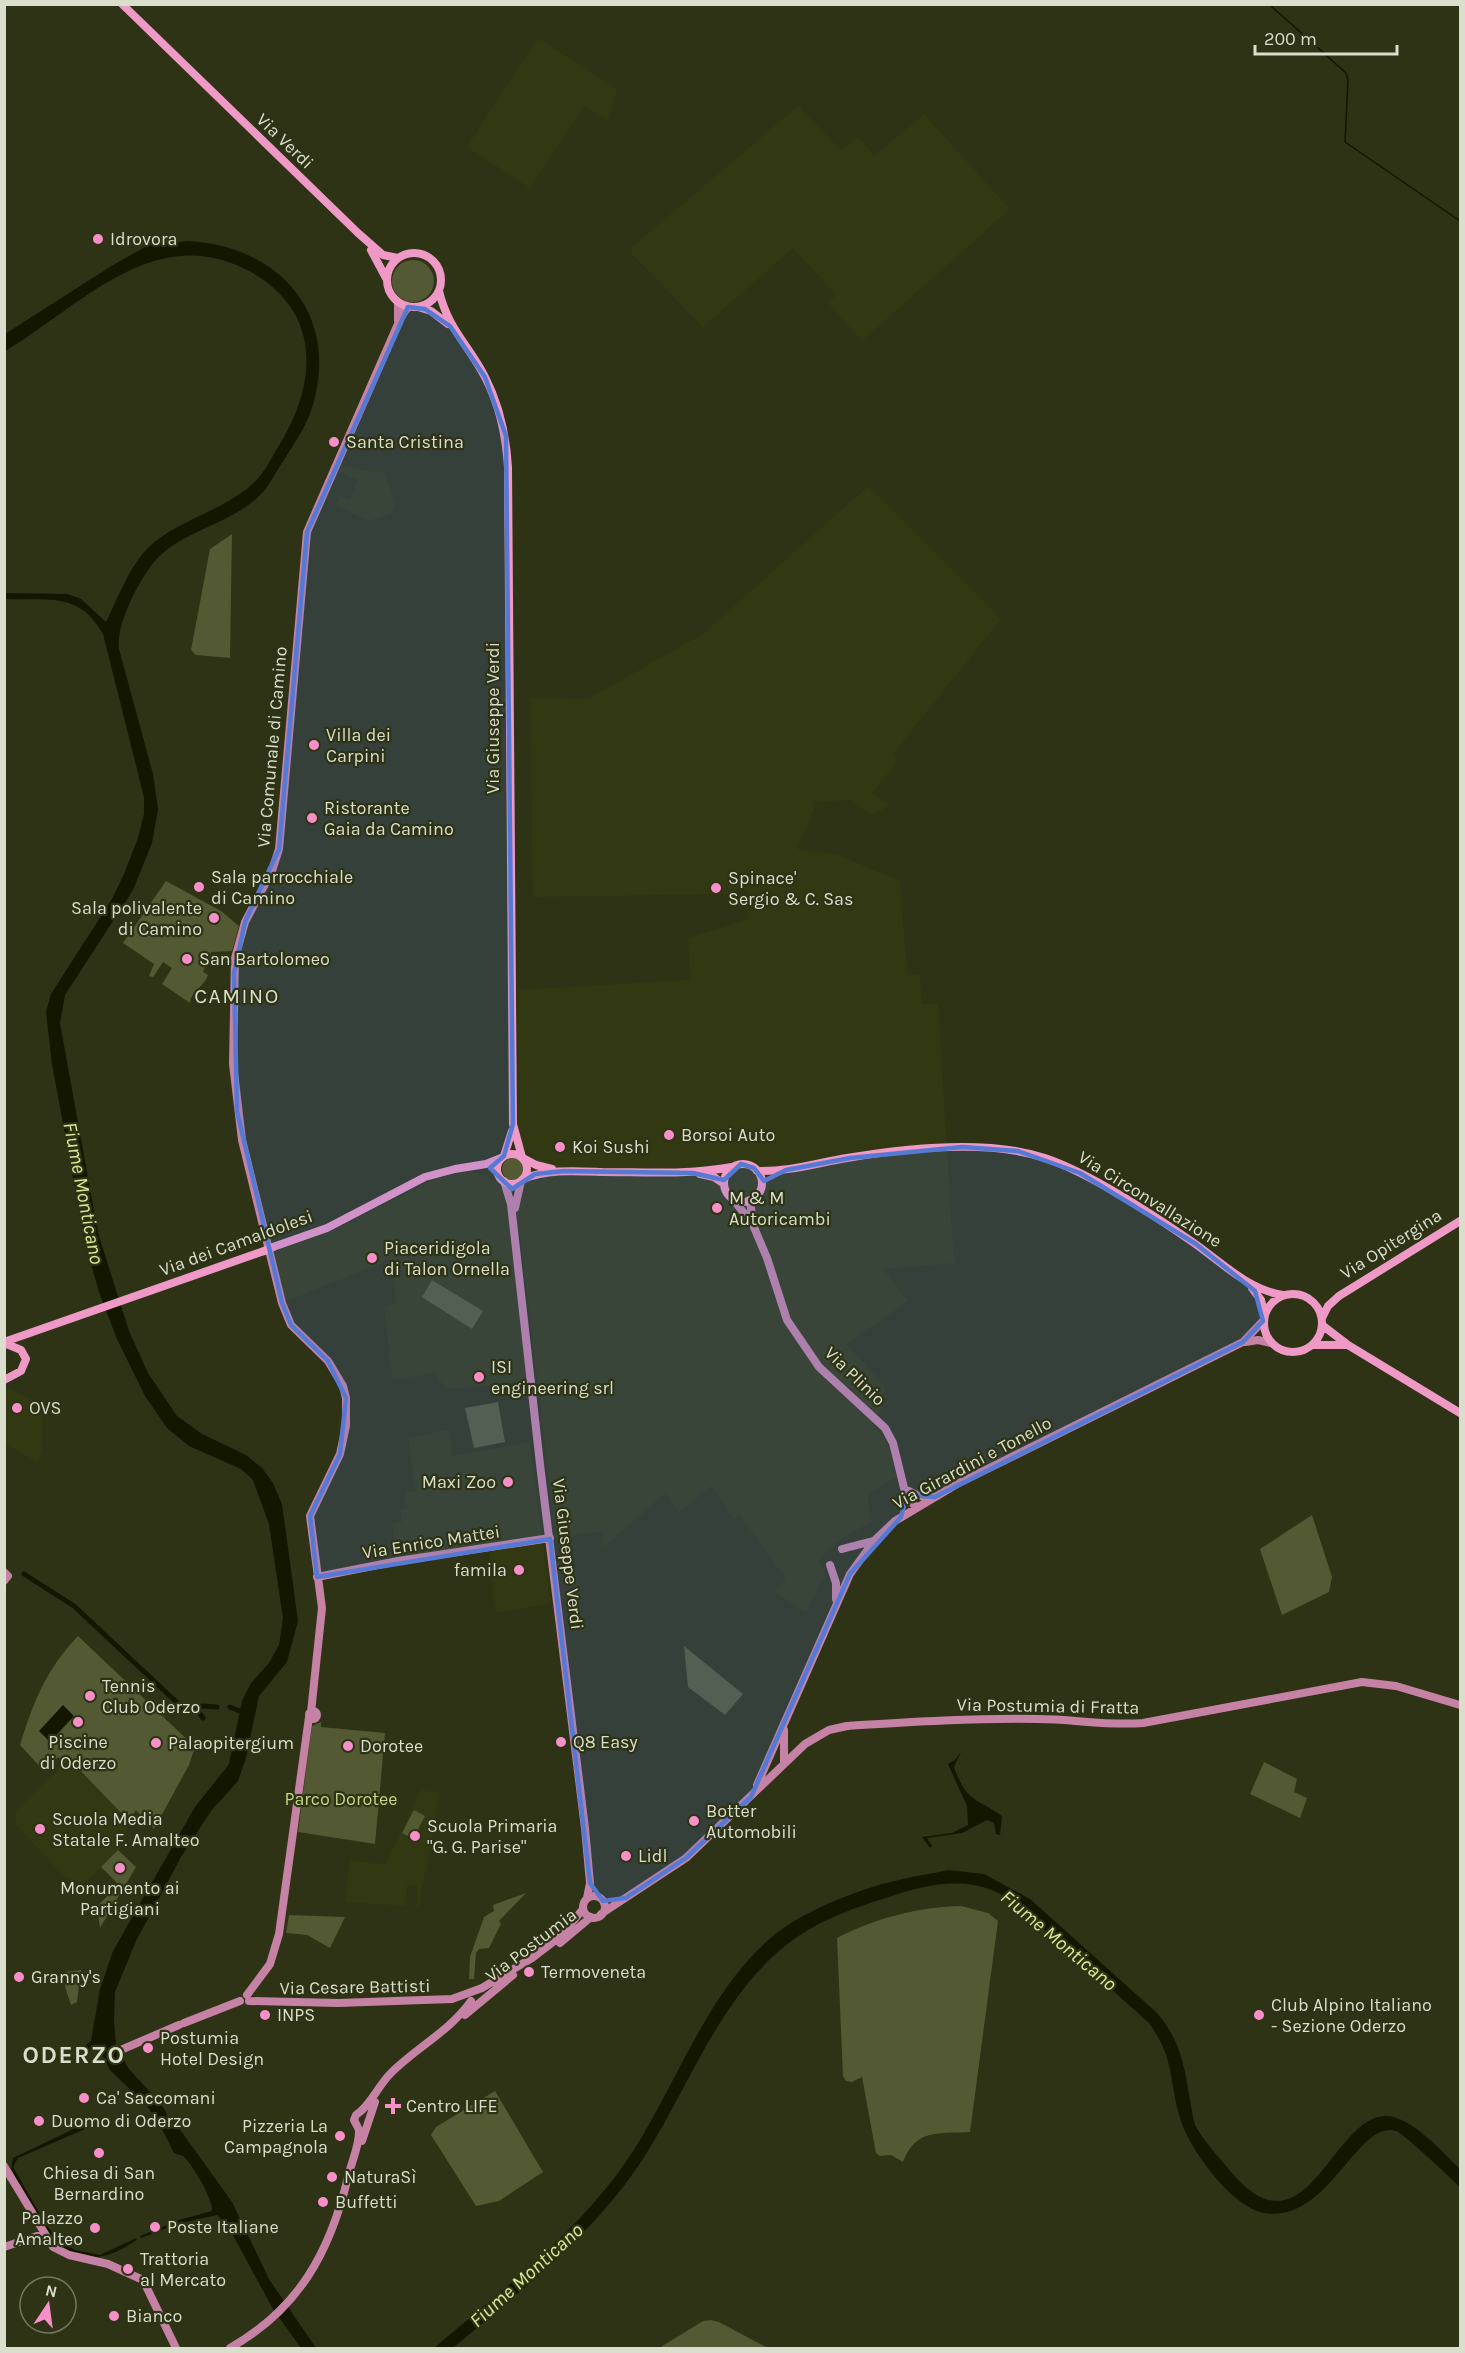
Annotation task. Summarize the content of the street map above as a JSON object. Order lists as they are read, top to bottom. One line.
{"streets":{"main road":["Via Verdi","Via Giuseppe Verdi","Via Comunale di Camino","Via Circonvallazione","Via dei Camaldolesi","Via Opitergina","Via Plinio","Via Girardini e Tonello","Via Enrico Mattei","Via Postumia di Fratta","Via Postumia","Via Cesare Battisti"]},"crossings":[["Via Giuseppe Verdi","Via dei Camaldolesi"],["Via Giuseppe Verdi","Via Enrico Mattei"],["Via Giuseppe Verdi","Via Postumia di Fratta"],["Via Giuseppe Verdi","Via Postumia"],["Via Comunale di Camino","Via Enrico Mattei"],["Via Comunale di Camino","Via Cesare Battisti"],["Via Circonvallazione","Via Opitergina"],["Via Circonvallazione","Via Plinio"],["Via Circonvallazione","Via Girardini e Tonello"],["Via Opitergina","Via Girardini e Tonello"],["Via Plinio","Via Girardini e Tonello"],["Via Girardini e Tonello","Via Postumia di Fratta"],["Via Postumia di Fratta","Via Postumia"],["Via Postumia","Via Cesare Battisti"]],"districts":["CAMINO","ODERZO"],"water":["Fiume Monticano"],"parks":["Parco Dorotee"],"places":{"other":["Idrovora","Santa Cristina","Villa dei Carpini","Ristorante Gaia da Camino","Sala parrocchiale di Camino","Spinace' Sergio & C. Sas","Sala polivalente di Camino","San Bartolomeo","Borsoi Auto","Koi Sushi","M & M Autoricambi","Piaceridigola di Talon Ornella","ISI engineering srl","OVS","Maxi Zoo","famila","Tennis Club Oderzo","Piscine di Oderzo","Q8 Easy","Palaopitergium","Dorotee","Botter Automobili","Scuola Media Statale F. Amalteo","Scuola Primaria \"G. G. Parise\"","Lidl","Monumento ai Partigiani","Termoveneta","Granny's","INPS","Club Alpino Italiano - Sezione Oderzo","Postumia Hotel Design","Ca' Saccomani","Duomo di Oderzo","Pizzeria La Campagnola","Chiesa di San Bernardino","NaturaSì","Buffetti","Poste Italiane","Palazzo Amalteo","Trattoria al Mercato","Bianco"],"health":["Centro LIFE"]},"scale_bar":"200 m","north":"top"}
